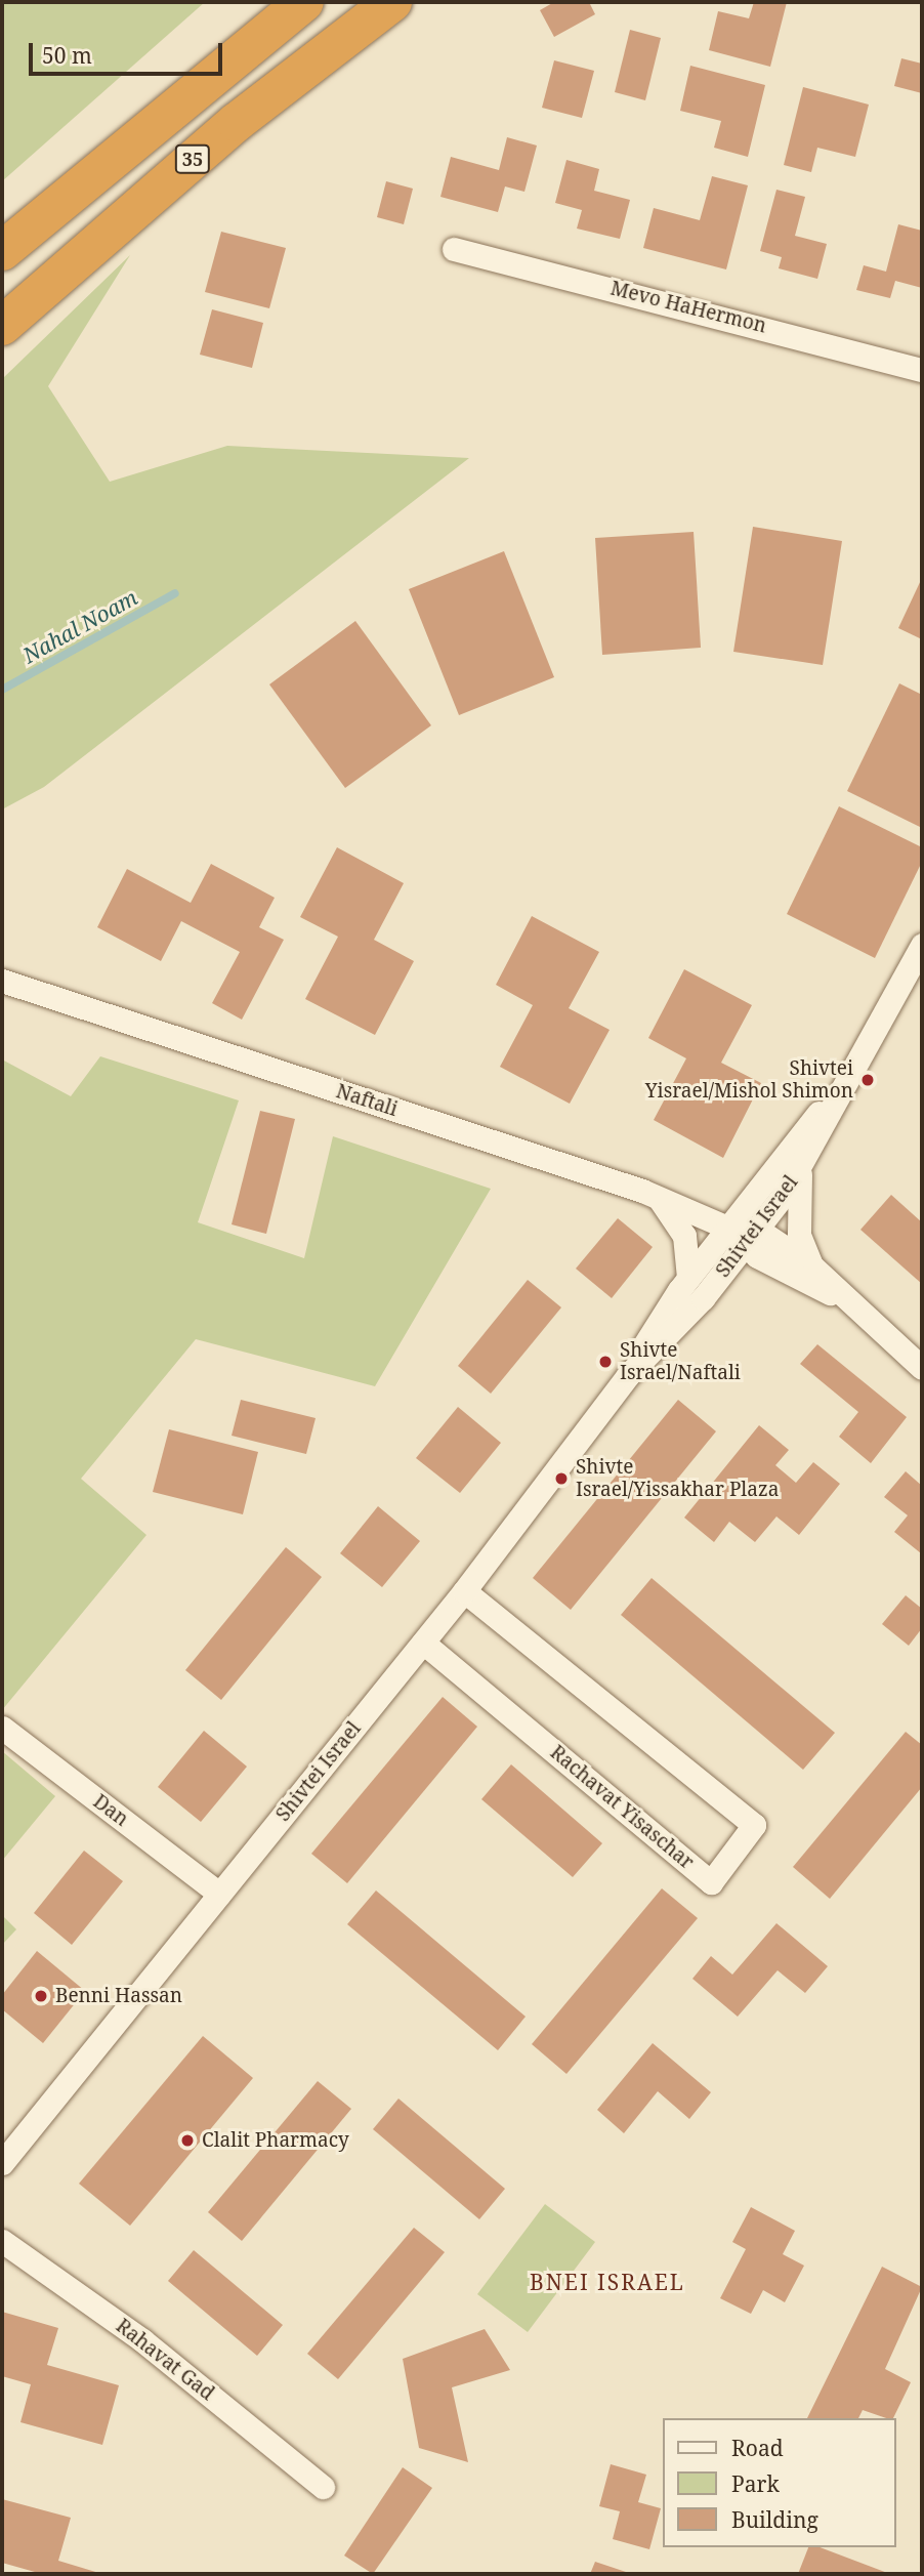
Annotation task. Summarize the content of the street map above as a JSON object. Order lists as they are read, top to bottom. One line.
{"streets":{"highway":["35"],"street":["Mevo HaHermon","Naftali","Shivtei Israel","Rachavat Yisaschar","Dan","Rahavat Gad"]},"crossings":[["Naftali","Shivtei Israel"],["Shivtei Israel","Rachavat Yisaschar"],["Shivtei Israel","Dan"]],"districts":["BNEI ISRAEL"],"water":["Nahal Noam"],"places":["Shivtei Yisrael/Mishol Shimon","Shivte Israel/Naftali","Shivte Israel/Yissakhar Plaza","Benni Hassan","Clalit Pharmacy"],"legend":["Road","Park","Building"],"scale_bar":"50 m"}
